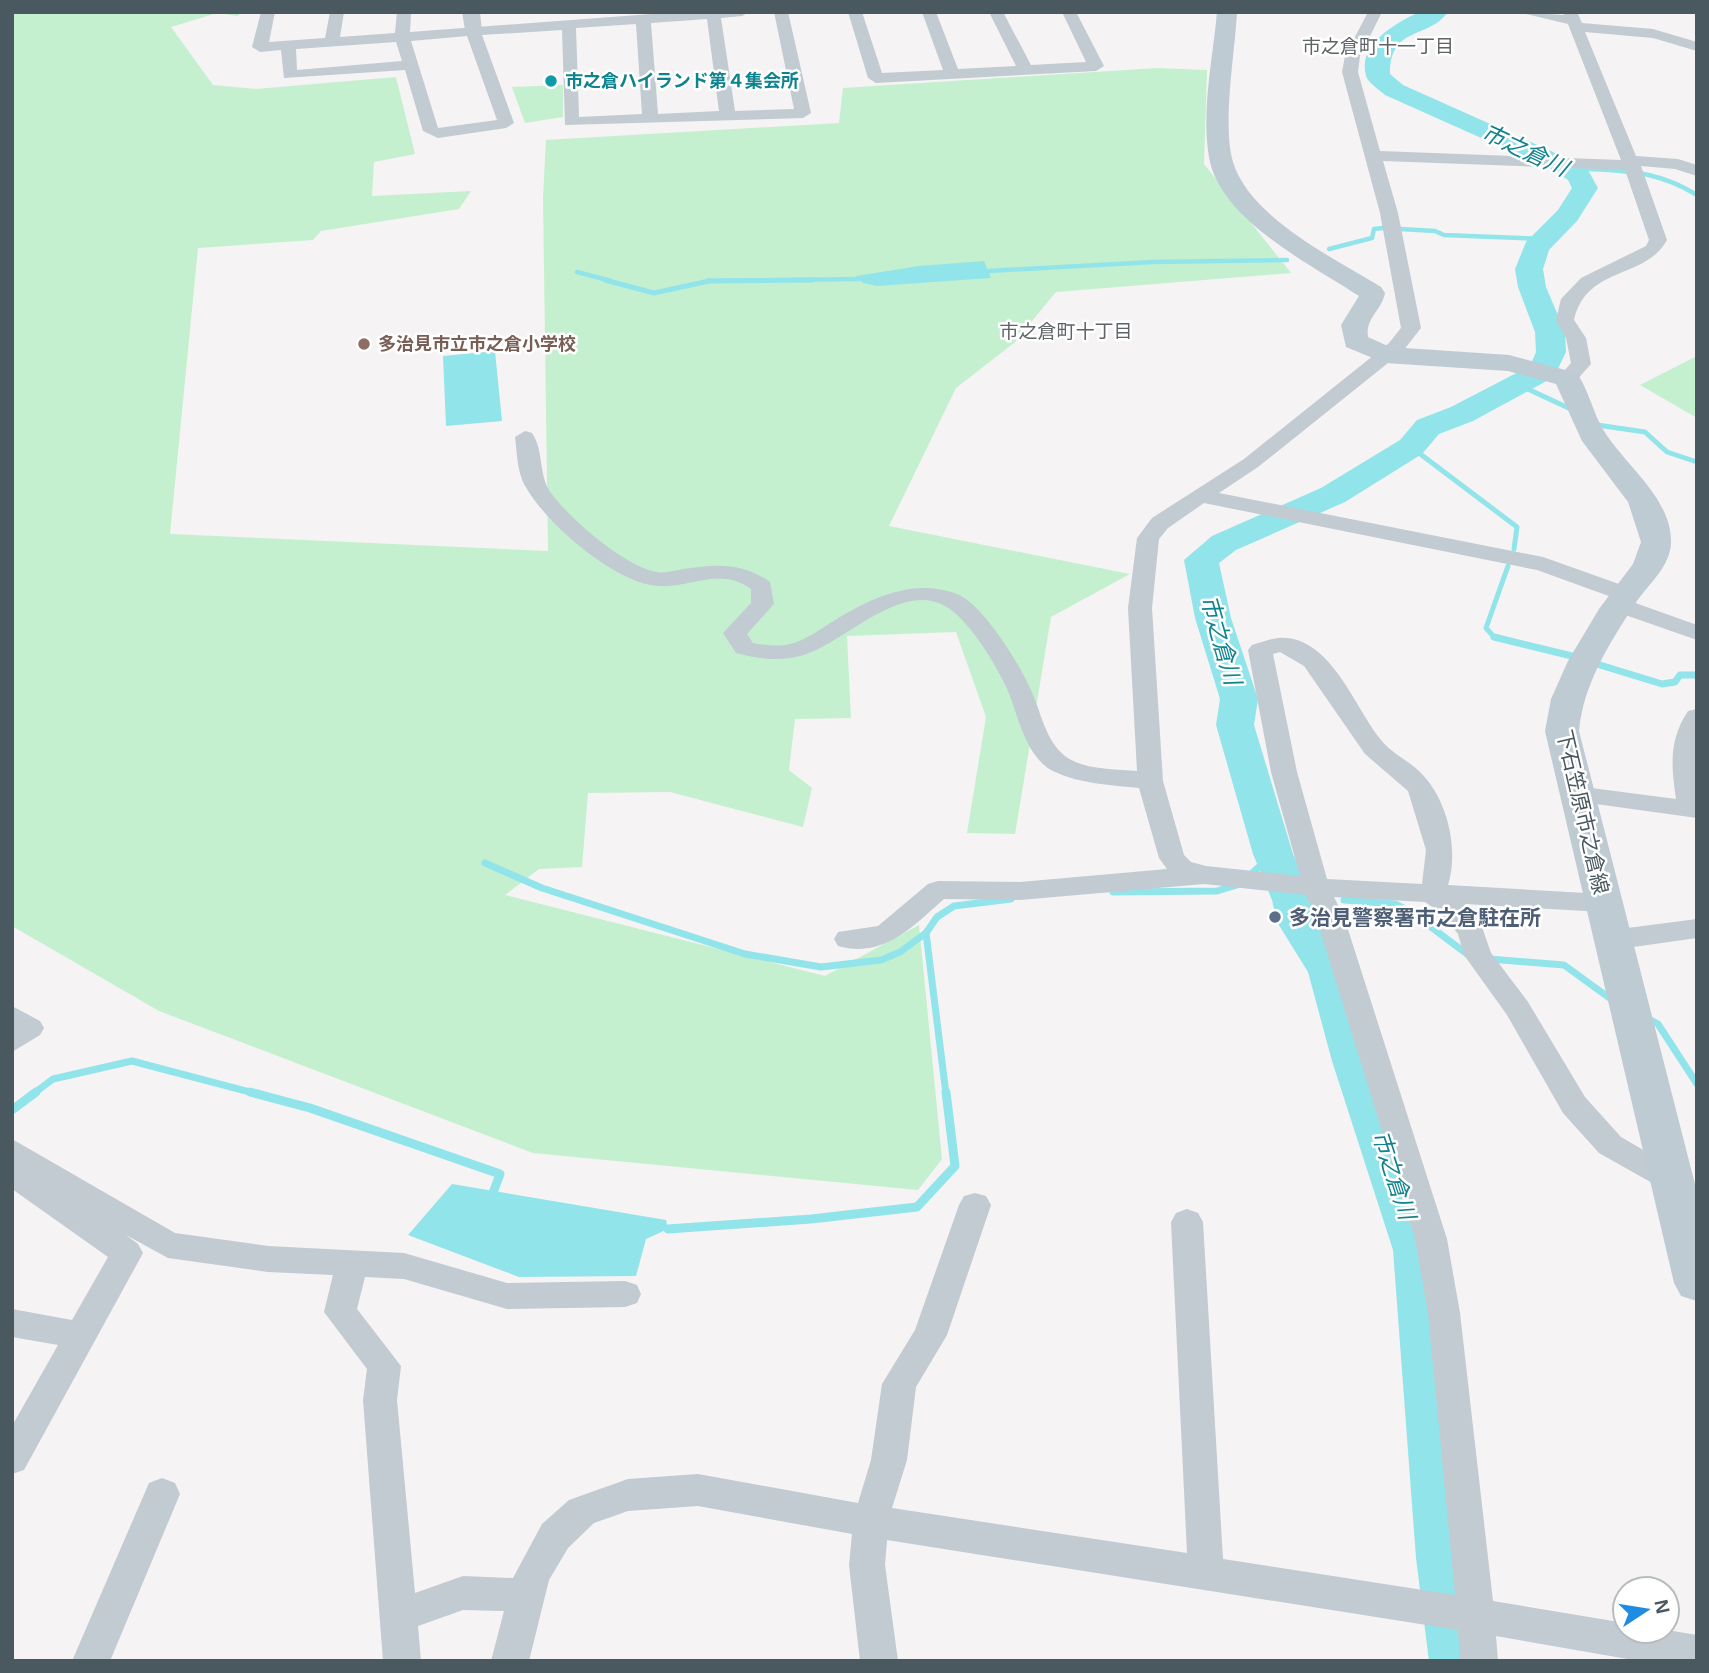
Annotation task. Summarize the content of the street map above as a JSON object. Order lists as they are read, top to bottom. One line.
{"streets":{"main road":["下石笠原市之倉線"]},"districts":["市之倉町十一丁目","市之倉町十丁目"],"water":["市之倉川"],"places":["市之倉ハイランド第４集会所","多治見市立市之倉小学校","多治見警察署市之倉駐在所"],"north":"right"}
